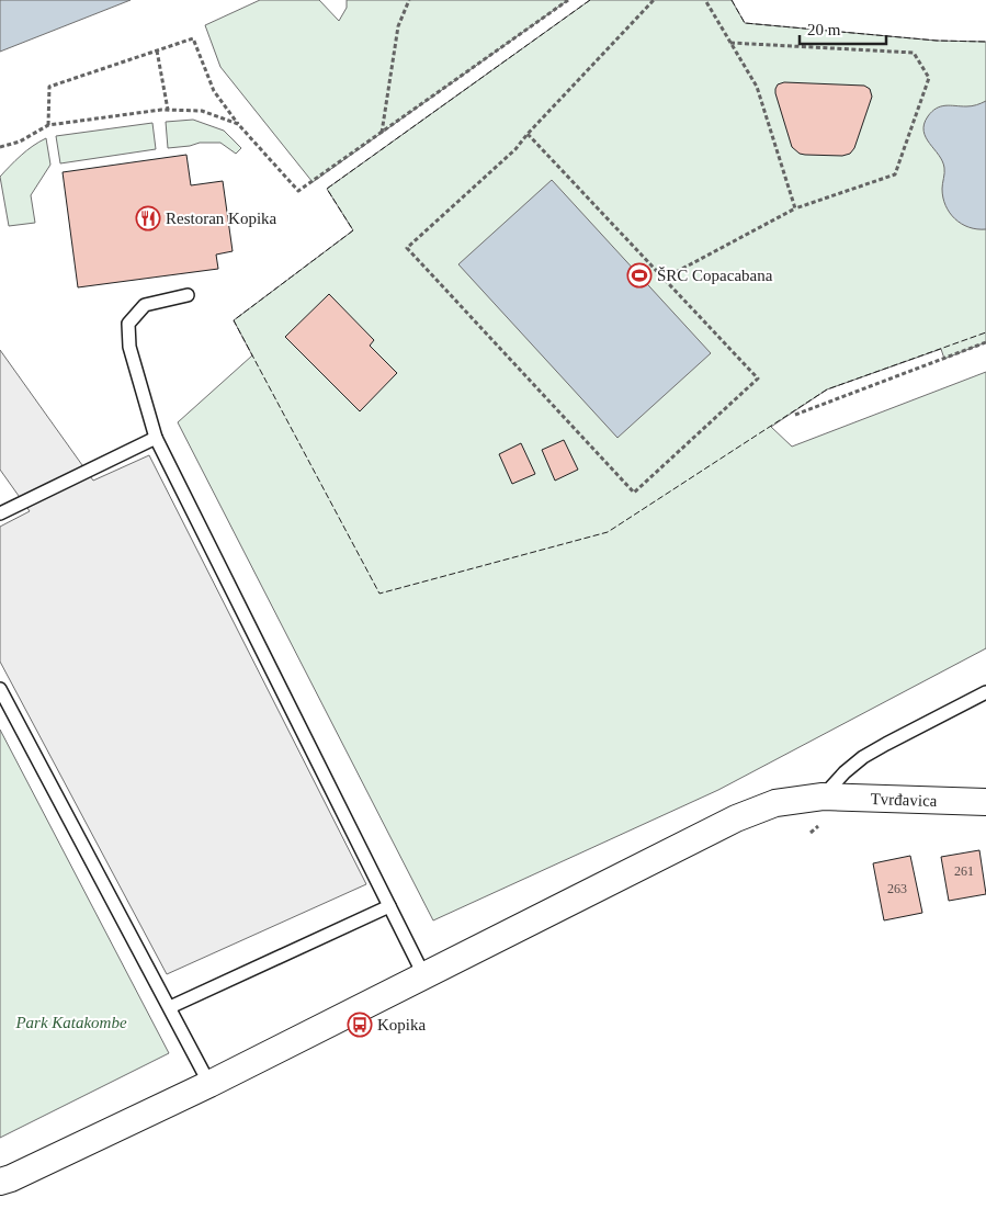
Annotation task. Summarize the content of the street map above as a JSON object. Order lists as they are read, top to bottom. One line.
{"streets":{"street":["Tvrđavica"]},"parks":["Park Katakombe"],"places":{"restaurant":["Restoran Kopika"],"sports":["ŠRC Copacabana"],"bus stop":["Kopika"]},"house_numbers":["261","263"],"scale_bar":"20 m"}
